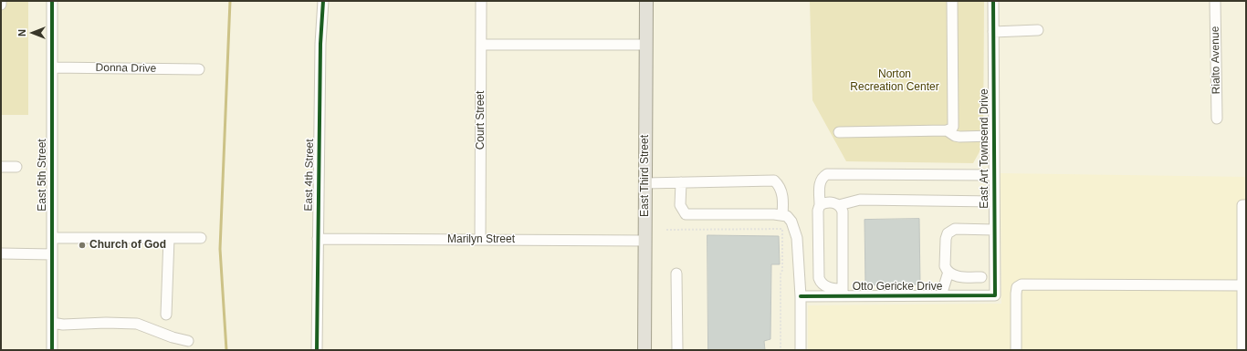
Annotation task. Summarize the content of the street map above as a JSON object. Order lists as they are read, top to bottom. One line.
{"streets":{"main road":["East Third Street"],"street":["Rialto Avenue","Donna Drive","Court Street","East Art Townsend Drive","East 5th Street","East 4th Street","Marilyn Street","Otto Gericke Drive"]},"crossings":[["Donna Drive","East 5th Street"],["Court Street","Marilyn Street"],["East Art Townsend Drive","Otto Gericke Drive"],["East 4th Street","Marilyn Street"],["East Third Street","Marilyn Street"]],"parks":["Norton Recreation Center"],"places":["Church of God"],"north":"left"}
